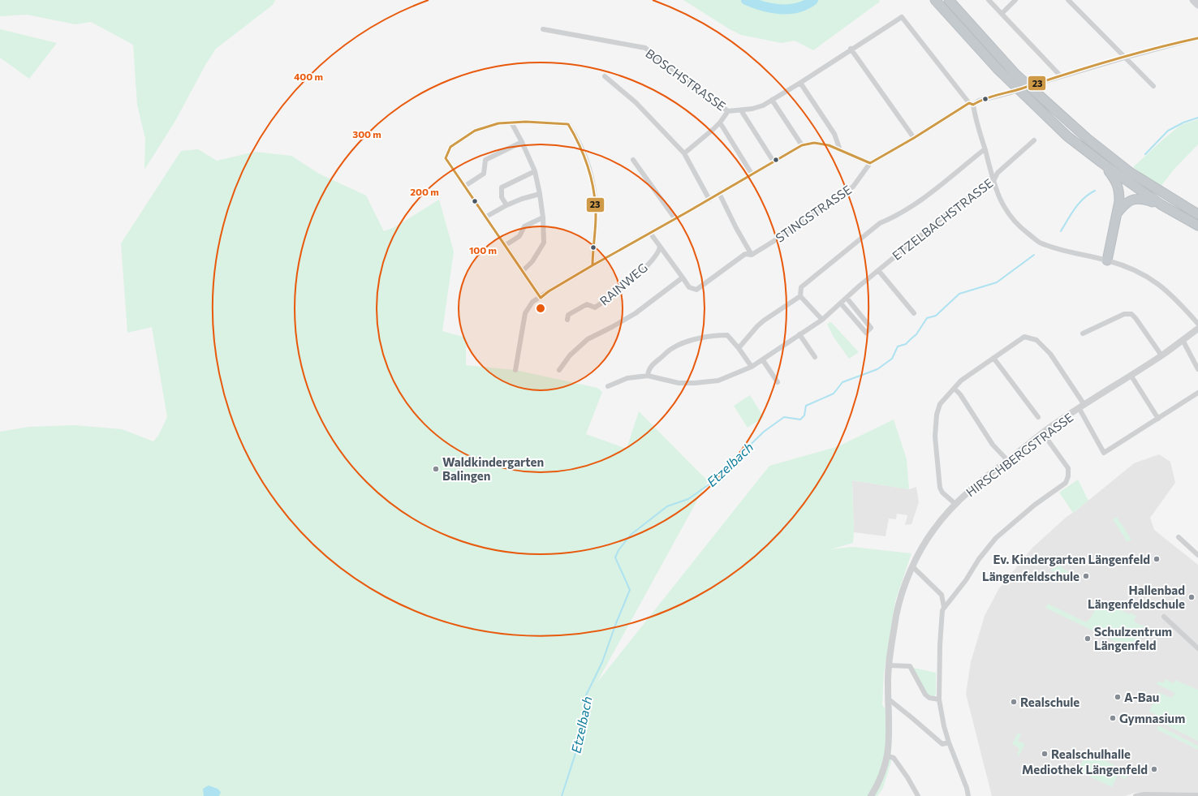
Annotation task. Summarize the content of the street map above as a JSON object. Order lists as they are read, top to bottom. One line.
{"streets":{"street":["BOSCHSTRASSE","STINGSTRASSE","ETZELBACHSTRASSE","RAINWEG","HIRSCHBERGSTRASSE"]},"crossings":[["BOSCHSTRASSE","STINGSTRASSE"],["STINGSTRASSE","RAINWEG"]],"water":["Etzelbach"],"places":["Waldkindergarten Balingen","Ev. Kindergarten Längenfeld","Längenfeldschule","Hallenbad Längenfeldschule","Schulzentrum Längenfeld","A-Bau","Realschule","Gymnasium","Realschulhalle","Mediothek Längenfeld"],"lines":["transit line 23"],"rings":["400 m","300 m","200 m","100 m"]}
